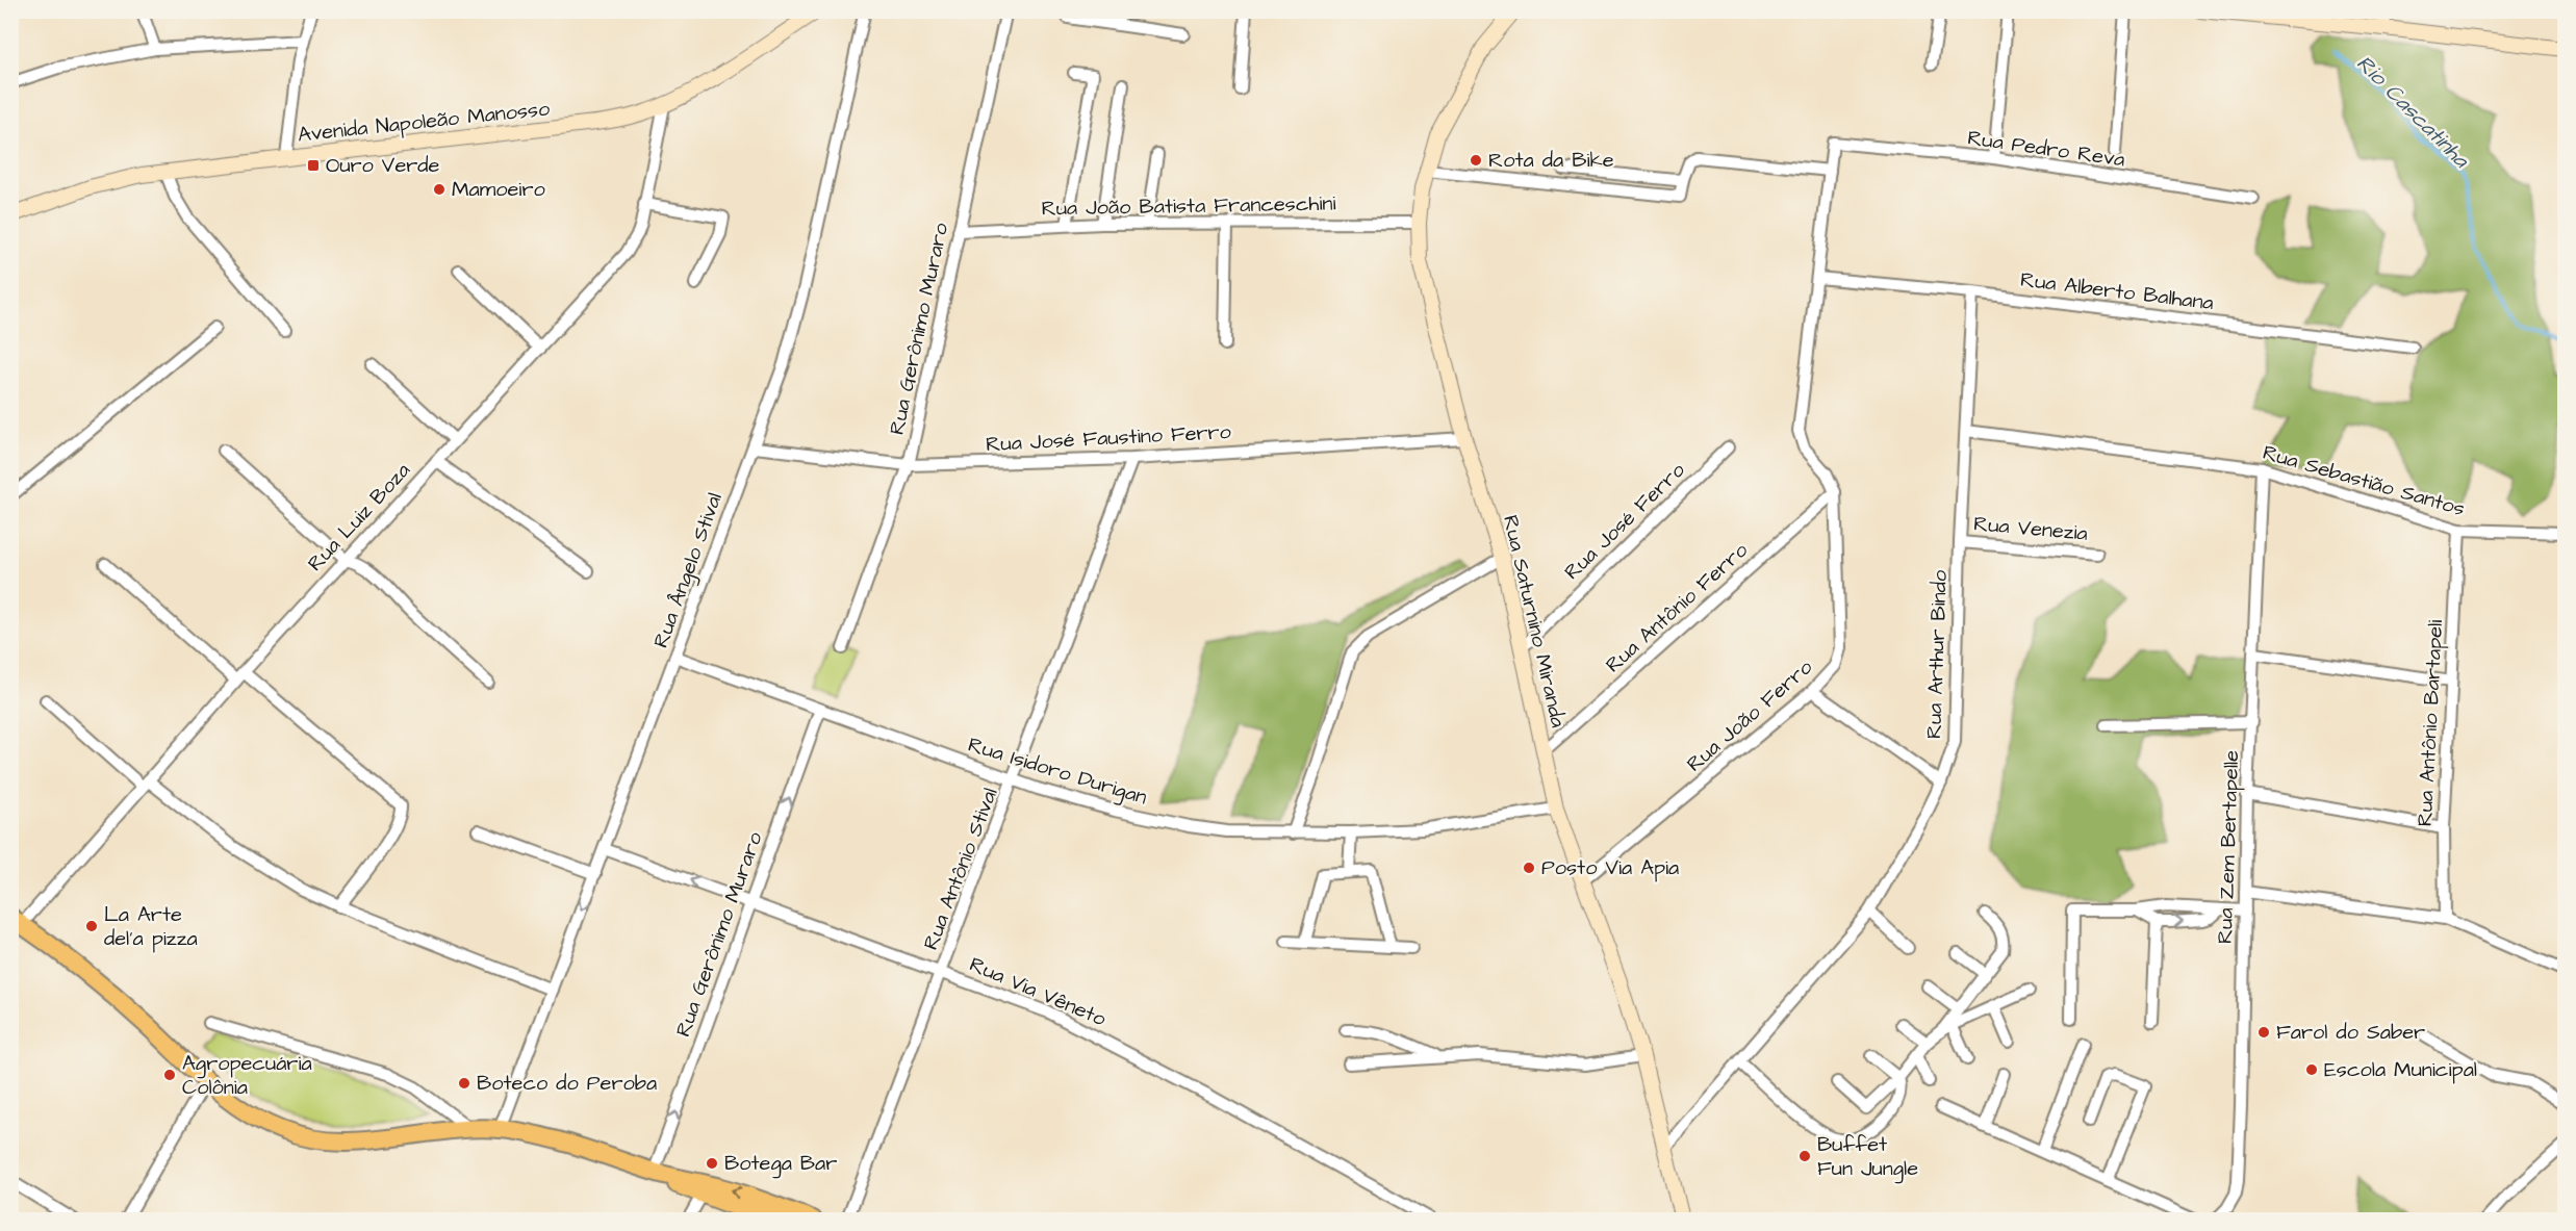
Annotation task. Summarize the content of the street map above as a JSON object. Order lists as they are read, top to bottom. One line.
{"streets":{"main road":["Avenida Napoleão Manosso","Rua Saturnino Miranda"],"street":["Rua Pedro Reva","Rua João Batista Franceschini","Rua Alberto Balhana","Rua Gerônimo Muraro","Rua José Faustino Ferro","Rua Sebastião Santos","Rua Luiz Boza","Rua José Ferro","Rua Venezia","Rua Ângelo Stival","Rua Antônio Ferro","Rua Arthur Bindo","Rua João Ferro","Rua Antônio Bartapeli","Rua Isidoro Durigan","Rua Zem Bertapelle","Rua Antônio Stival","Rua Via Vêneto"]},"crossings":[["Avenida Napoleão Manosso","Rua Luiz Boza"],["Rua João Batista Franceschini","Rua Gerônimo Muraro"],["Rua João Batista Franceschini","Rua Saturnino Miranda"],["Rua Alberto Balhana","Rua Arthur Bindo"],["Rua Gerônimo Muraro","Rua José Faustino Ferro"],["Rua Gerônimo Muraro","Rua Isidoro Durigan"],["Rua Gerônimo Muraro","Rua Via Vêneto"],["Rua José Faustino Ferro","Rua Ângelo Stival"],["Rua José Faustino Ferro","Rua Saturnino Miranda"],["Rua José Faustino Ferro","Rua Antônio Stival"],["Rua Sebastião Santos","Rua Arthur Bindo"],["Rua Sebastião Santos","Rua Antônio Bartapeli"],["Rua Sebastião Santos","Rua Zem Bertapelle"],["Rua José Ferro","Rua Saturnino Miranda"],["Rua Venezia","Rua Arthur Bindo"],["Rua Ângelo Stival","Rua Isidoro Durigan"],["Rua Ângelo Stival","Rua Via Vêneto"],["Rua Antônio Ferro","Rua Saturnino Miranda"],["Rua Antônio Ferro","Rua João Ferro"],["Rua Saturnino Miranda","Rua Arthur Bindo"],["Rua Saturnino Miranda","Rua João Ferro"],["Rua Saturnino Miranda","Rua Isidoro Durigan"],["Rua Isidoro Durigan","Rua Antônio Stival"],["Rua Antônio Stival","Rua Via Vêneto"]],"one_way":["Rua Gerônimo Muraro"],"water":["Rio Cascatinha"],"places":{"other":["Rota da Bike","Mamoeiro","Posto Via Apia","La Arte del'a pizza","Farol do Saber","Escola Municipal","Agropecuária Colônia","Boteco do Peroba","Buffet Fun Jungle","Botega Bar"],"transit":["Ouro Verde"]}}
